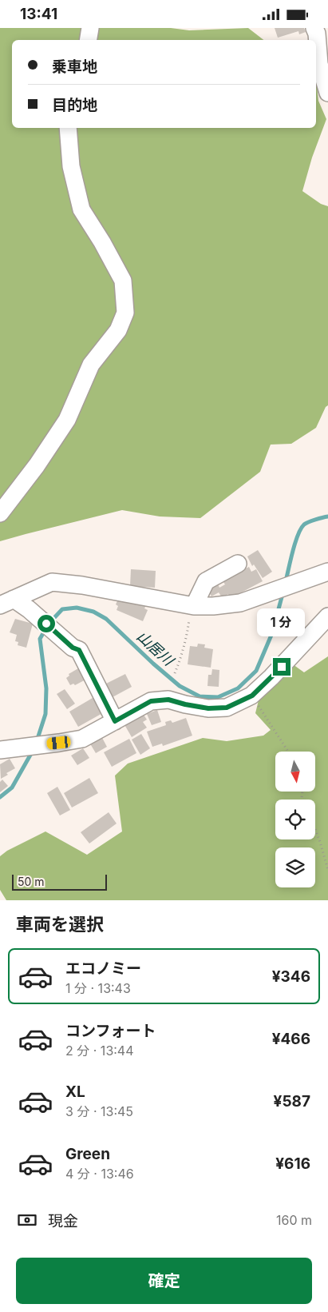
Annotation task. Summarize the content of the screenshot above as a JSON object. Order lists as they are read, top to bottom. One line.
{"water":["山居川"],"scale_bar":"50 m","north":"bottom","page":{"status":"13:41","banner":["乗車地","目的地"],"bubble":"1 分","scale":"50 m","heading":"車両を選択","list":[{"name":"エコノミー","note":"1 分 · 13:43","value":"¥346"},{"name":"コンフォート","note":"2 分 · 13:44","value":"¥466"},{"name":"XL","note":"3 分 · 13:45","value":"¥587"},{"name":"Green","note":"4 分 · 13:46","value":"¥616"}],"pay":["現金","160 m"],"buttons":"確定"}}
